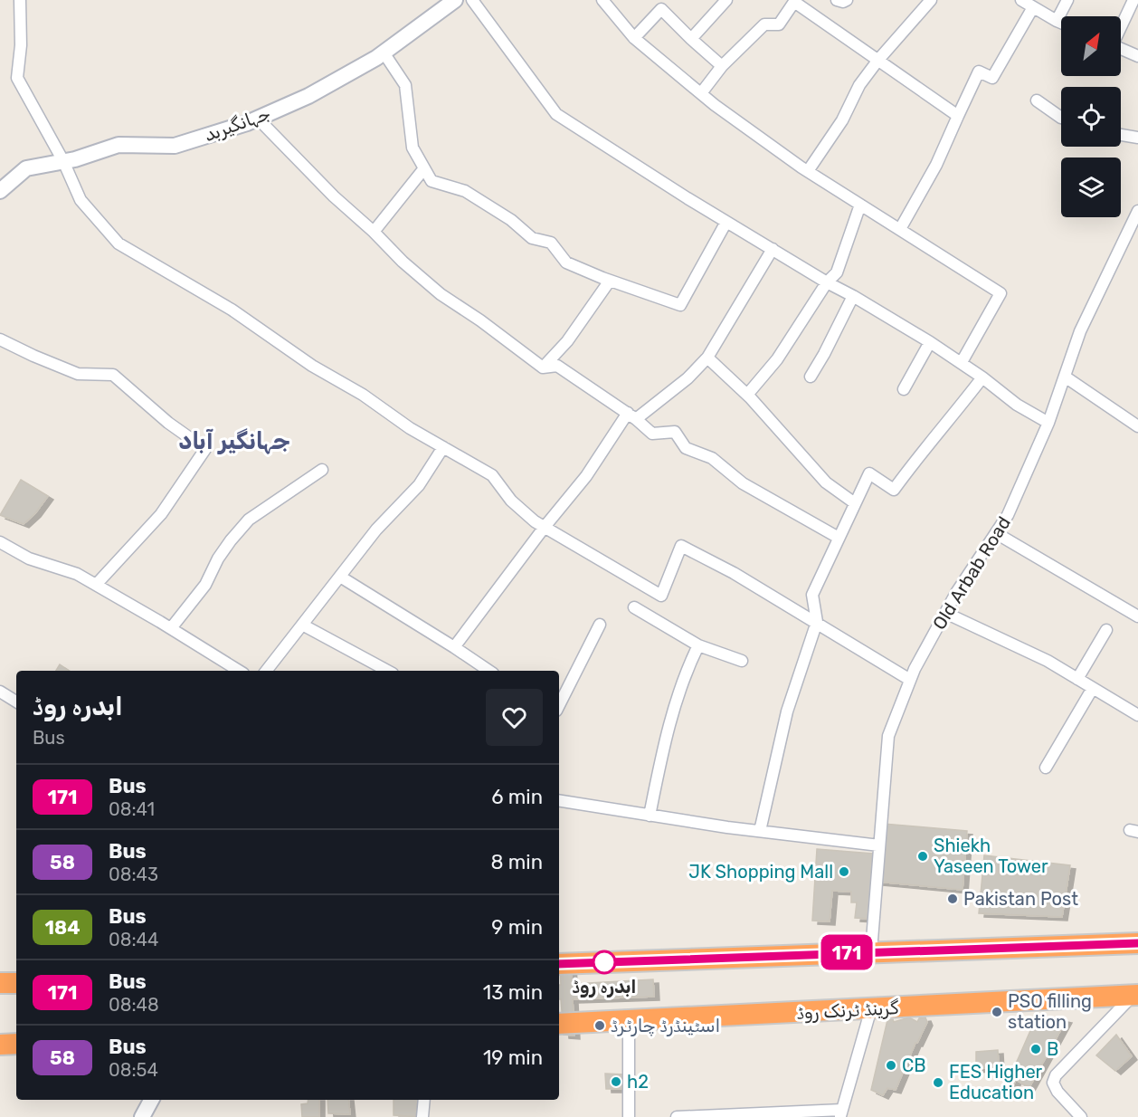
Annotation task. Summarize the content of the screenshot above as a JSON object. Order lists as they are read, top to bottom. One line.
{"streets":{"highway":["گرینڈ ٹرنک روڈ"],"street":["جہانگیربد","Old Arbab Road"]},"districts":["جہانگیر آباد"],"places":["Shiekh Yaseen Tower","JK Shopping Mall","Pakistan Post","ابدرہ روڈ","PSO filling station","اسٹینڈرڈ چارٹرڈ","B","CB","h2","FES Higher Education"],"lines":["bus line 171"],"north":"top right","page":{"on_map":"171","heading":["ابدرہ روڈ","Bus"],"list":[{"mark":"171","name":"Bus","note":"08:41","value":"6 min"},{"mark":"58","name":"Bus","note":"08:43","value":"8 min"},{"mark":"184","name":"Bus","note":"08:44","value":"9 min"},{"mark":"171","name":"Bus","note":"08:48","value":"13 min"},{"mark":"58","name":"Bus","note":"08:54","value":"19 min"}]}}
